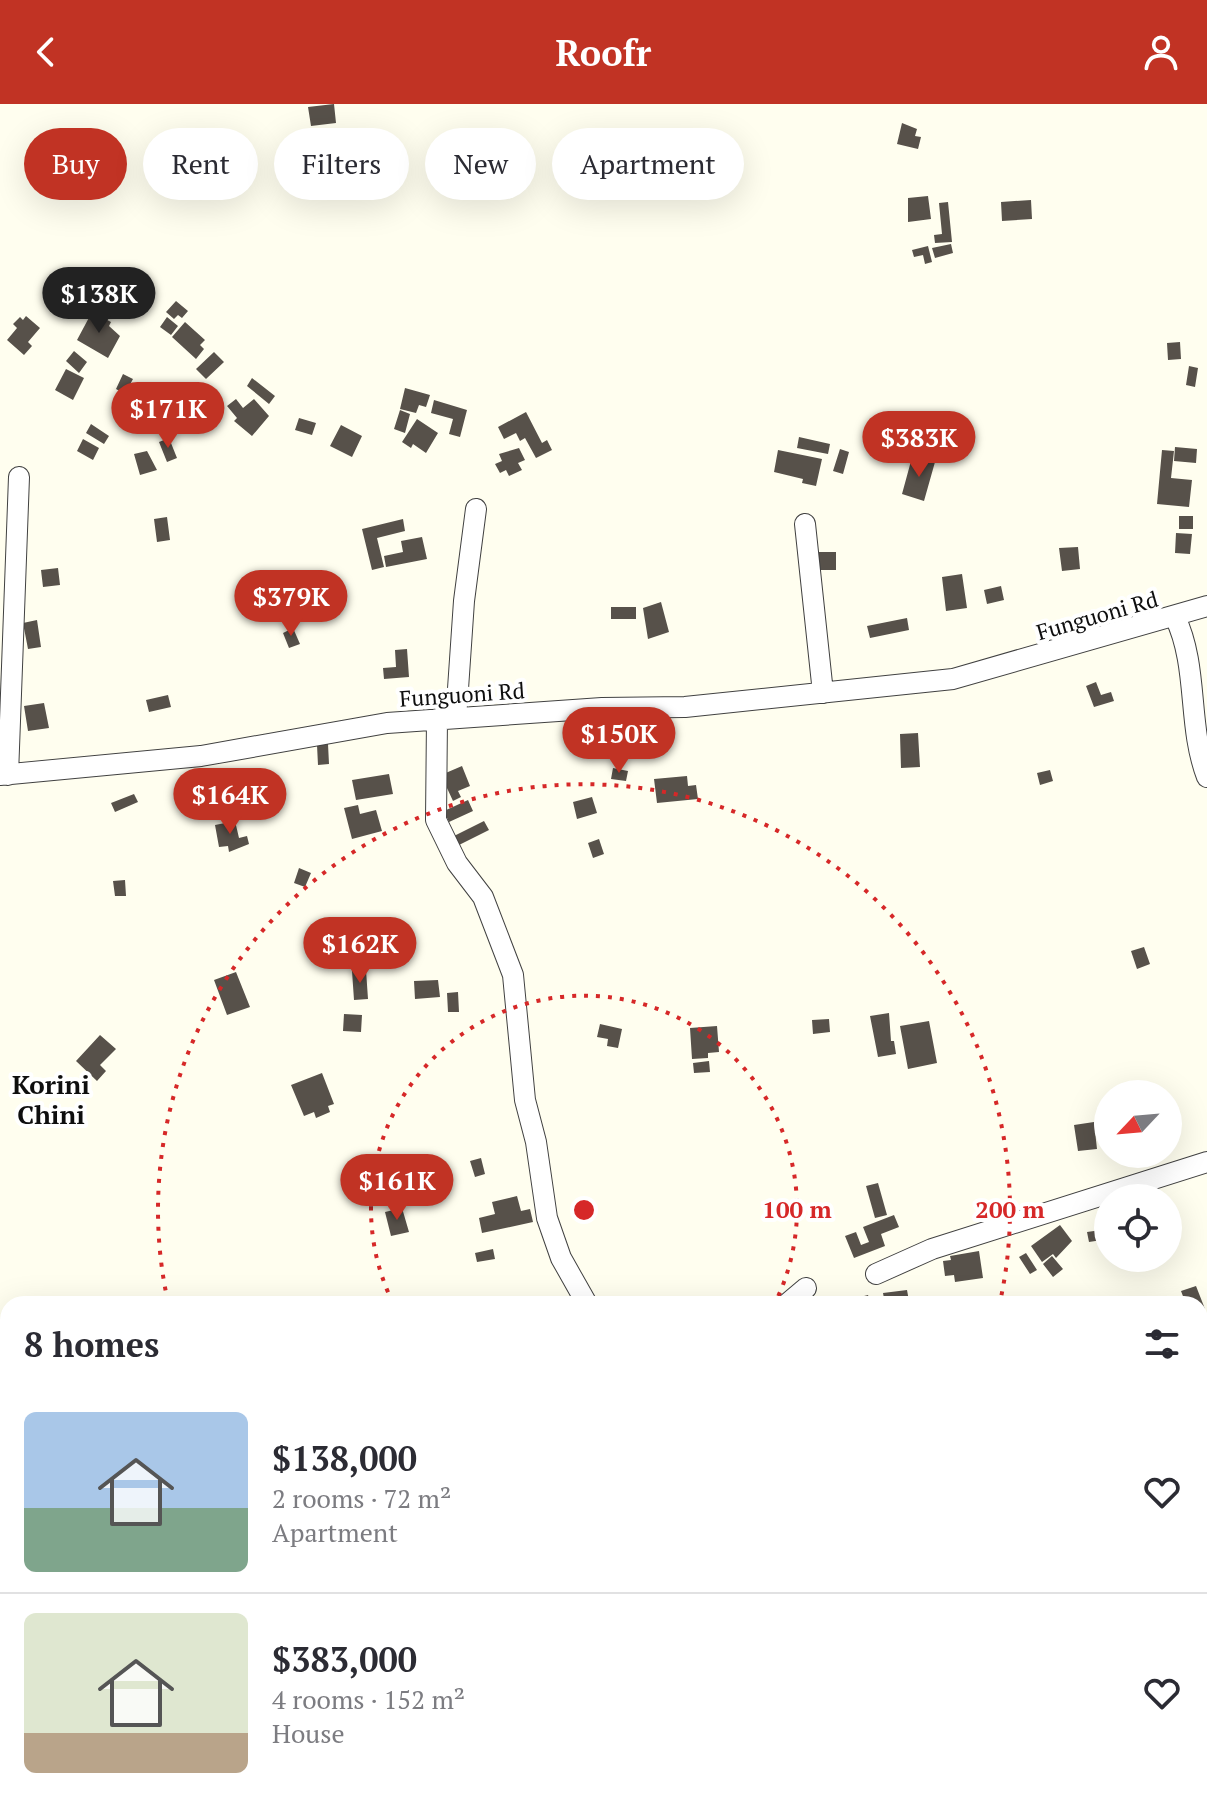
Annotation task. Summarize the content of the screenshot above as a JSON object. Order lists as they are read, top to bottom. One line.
{"streets":{"street":["Funguoni Rd"]},"districts":["Korini Chini"],"north":"bottom left","page":{"header":"Roofr","chip":["Buy","Rent","Filters","New","Apartment"],"price":["$138K","$171K","$383K","$379K","$150K","$164K","$162K","$161K"],"heading":"8 homes","list":[{"name":"$138,000","note":"2 rooms · 72 m² · Apartment"},{"name":"$383,000","note":"4 rooms · 152 m² · House"}]},"rings":["100 m","200 m"]}
